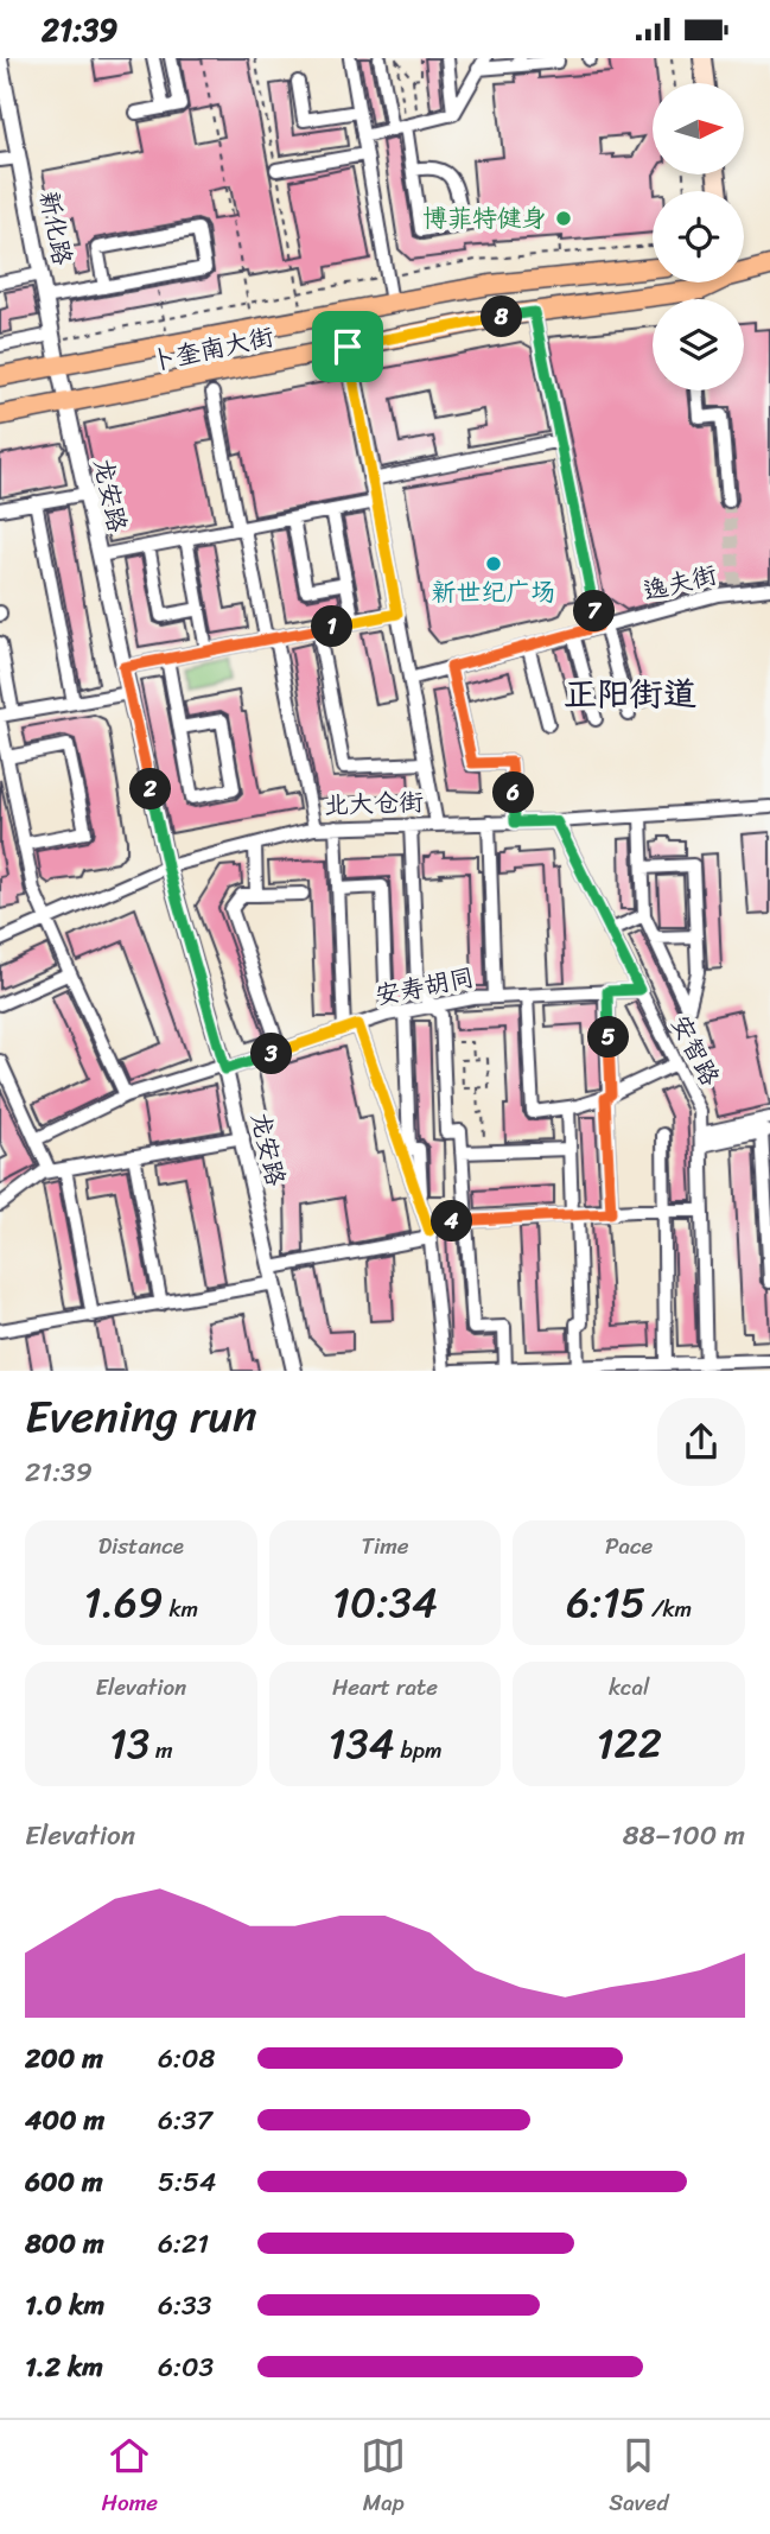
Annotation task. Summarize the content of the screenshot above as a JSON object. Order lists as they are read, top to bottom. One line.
{"streets":{"main road":["卜奎南大街"],"street":["新化路","龙安路","逸夫街","北大仓街","安寿胡同","安智路"]},"crossings":[["新化路","卜奎南大街"],["新化路","龙安路"],["卜奎南大街","龙安路"],["龙安路","北大仓街"],["龙安路","安寿胡同"],["北大仓街","安智路"],["安寿胡同","安智路"]],"districts":["正阳街道"],"places":["博菲特健身","新世纪广场"],"north":"right","page":{"status":"21:39","pins":["8","7","1","2","6","5","3","4"],"heading":["Evening run","21:39"],"stats":[["Distance","1.69 km"],["Time","10:34"],["Pace","6:15 /km"],["Elevation","13 m"],["Heart rate","134 bpm"],["kcal","122"]],"chart":["Elevation","88–100 m"],"list":[{"name":"200 m","note":"6:08"},{"name":"400 m","note":"6:37"},{"name":"600 m","note":"5:54"},{"name":"800 m","note":"6:21"},{"name":"1.0 km","note":"6:33"},{"name":"1.2 km","note":"6:03"}],"tabs":["Home","Map","Saved"]}}
